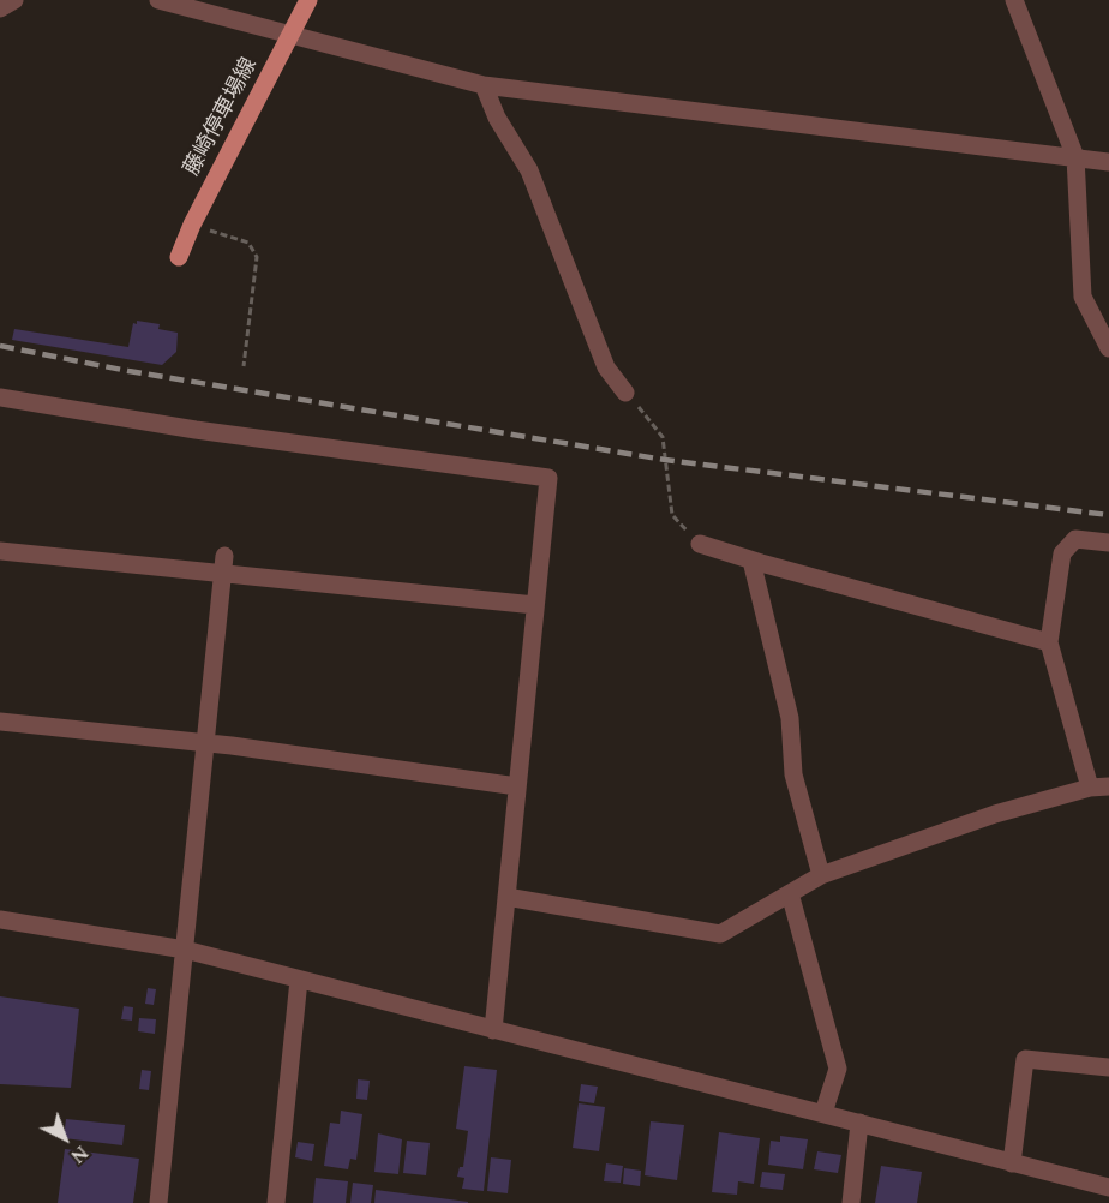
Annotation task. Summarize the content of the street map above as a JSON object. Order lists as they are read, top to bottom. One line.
{"streets":{"main road":["藤崎停車場線"]},"north":"bottom right"}
